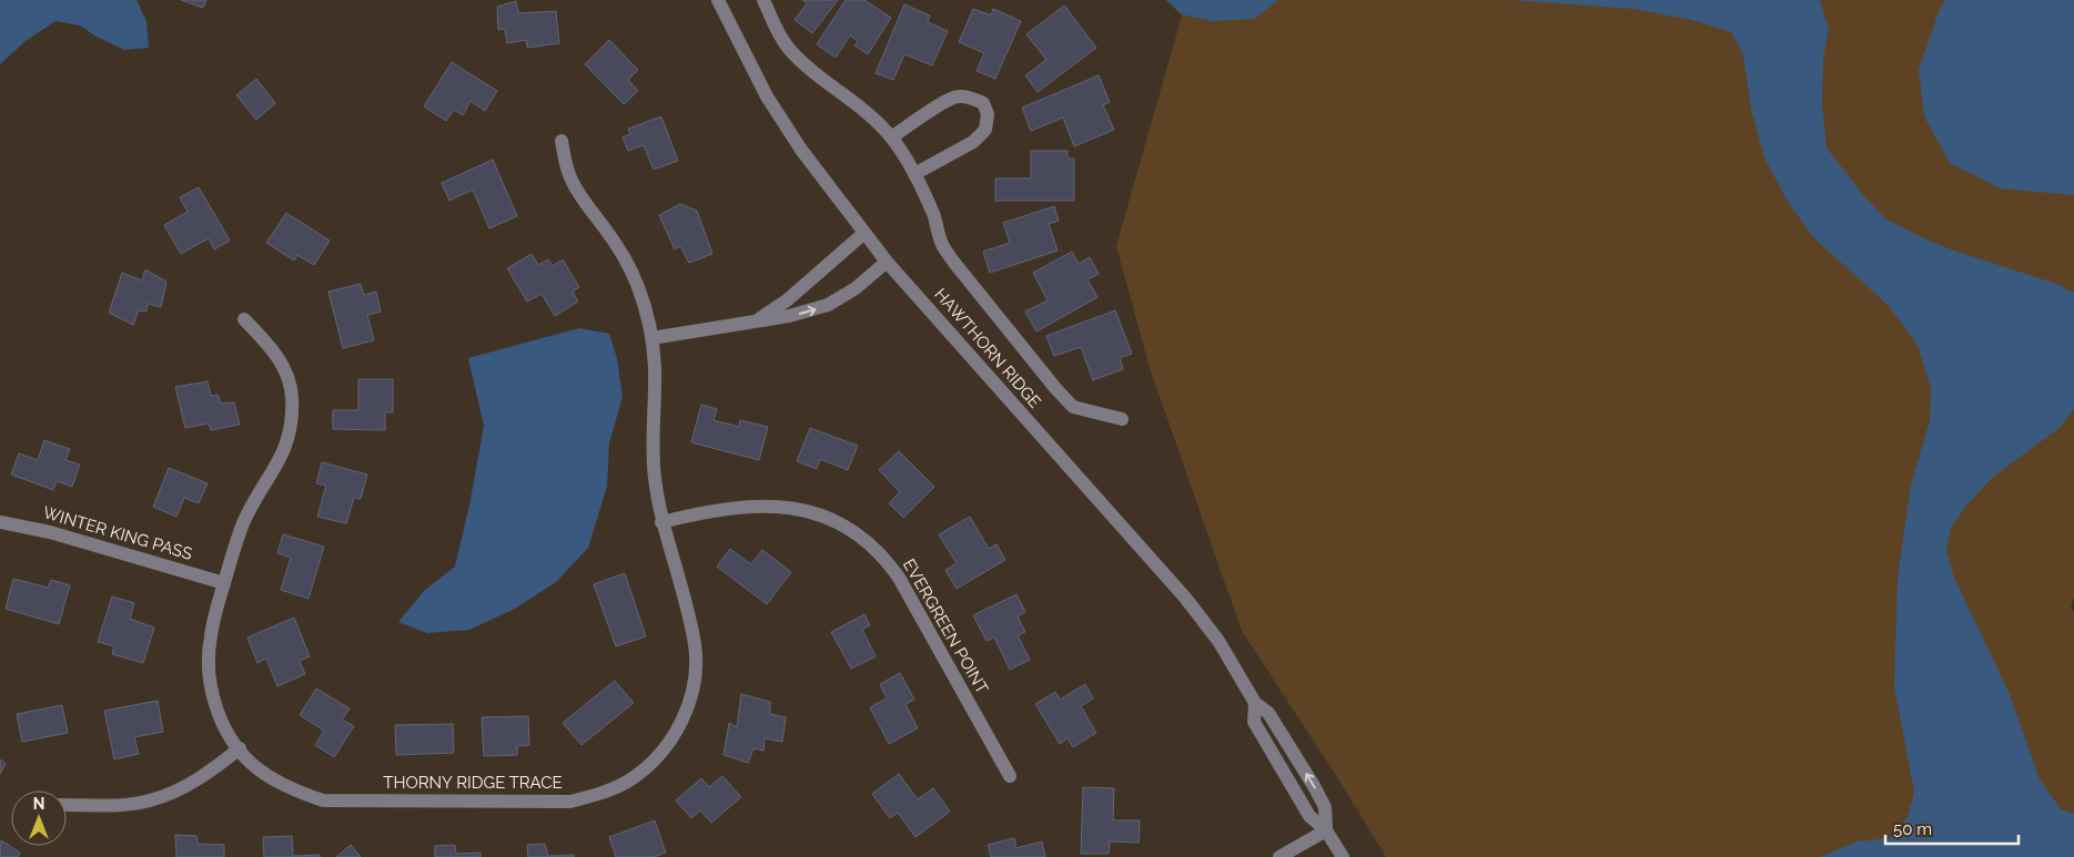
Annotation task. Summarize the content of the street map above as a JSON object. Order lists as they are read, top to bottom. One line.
{"streets":{"street":["HAWTHORN RIDGE","WINTER KING PASS","EVERGREEN POINT","THORNY RIDGE TRACE"]},"crossings":[["WINTER KING PASS","THORNY RIDGE TRACE"],["EVERGREEN POINT","THORNY RIDGE TRACE"]],"scale_bar":"50 m","north":"top"}
